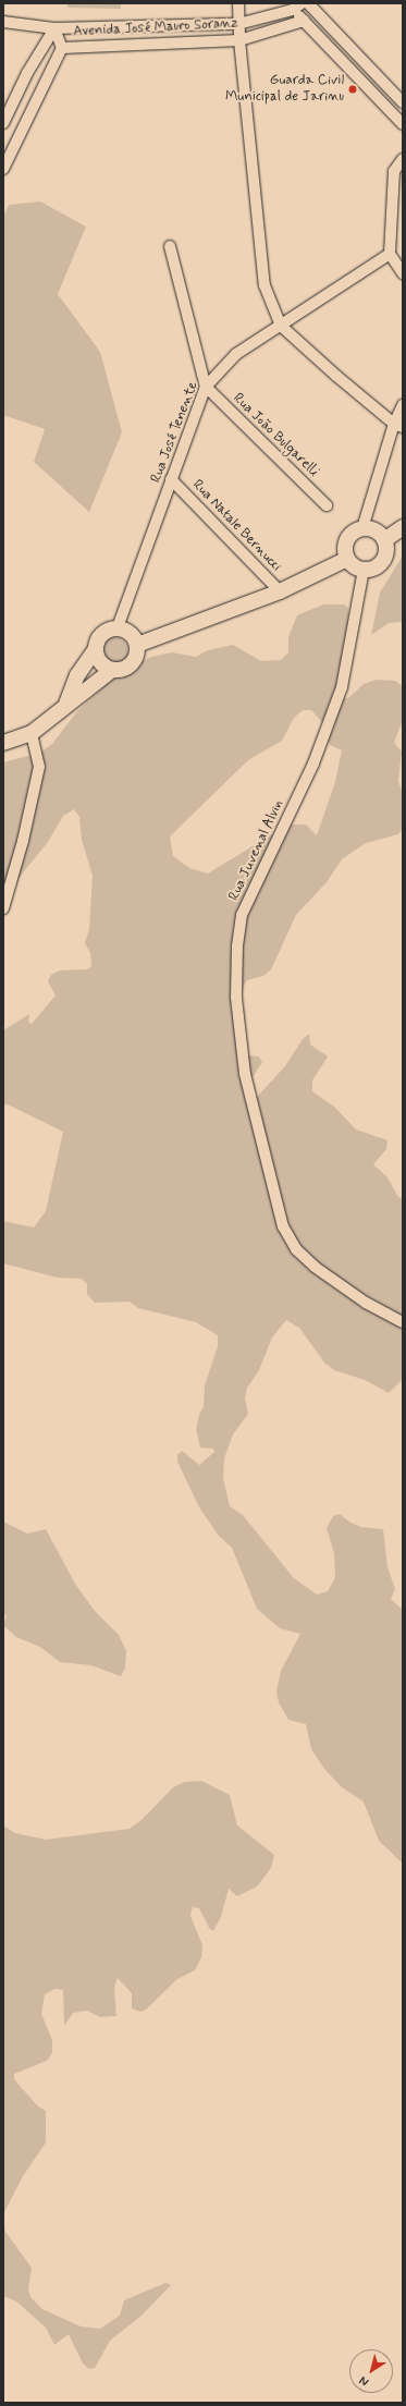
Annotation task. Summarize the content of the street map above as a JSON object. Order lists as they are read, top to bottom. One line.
{"streets":{"street":["Avenida José Mauro Soranz","Rua José Tenente","Rua João Bulgarelli","Rua Natale Bernucci","Rua Juvenal Alvin"]},"crossings":[["Rua José Tenente","Rua João Bulgarelli"],["Rua José Tenente","Rua Natale Bernucci"]],"places":["Guarda Civil Municipal de Jarinu"],"north":"bottom left"}
